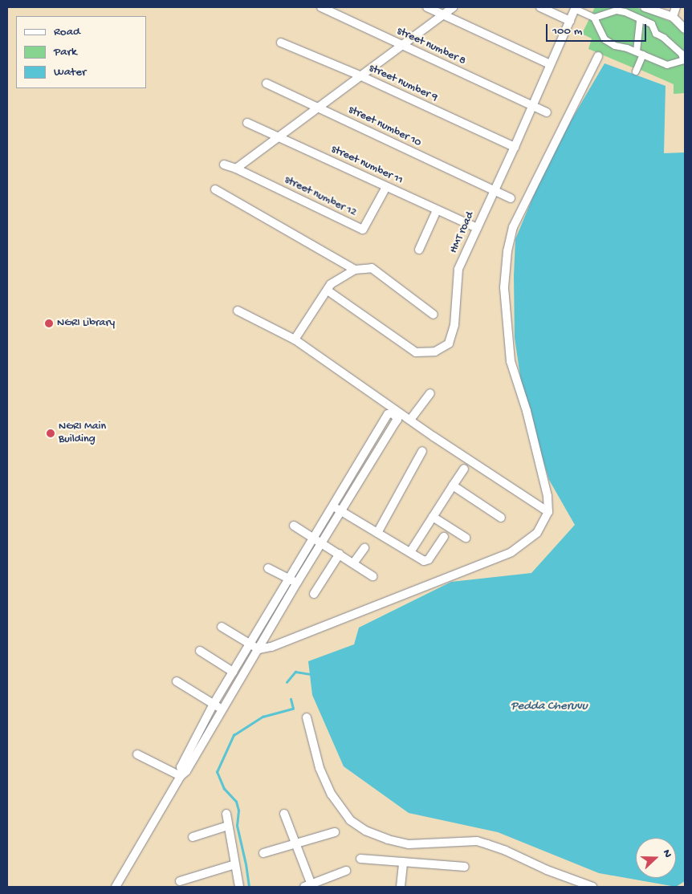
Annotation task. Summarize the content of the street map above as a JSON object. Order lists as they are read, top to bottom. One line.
{"streets":{"street":["street number 8","street number 9","street number 10","street number 11","street number 12","HMT road"]},"crossings":[["street number 8","HMT road"],["street number 9","HMT road"],["street number 10","HMT road"],["street number 11","street number 12"],["street number 11","HMT road"]],"water":["Pedda Cheruvu"],"places":["NGRI Library","NGRI Main Building"],"legend":["Road","Park","Water"],"scale_bar":"100 m","north":"right"}
